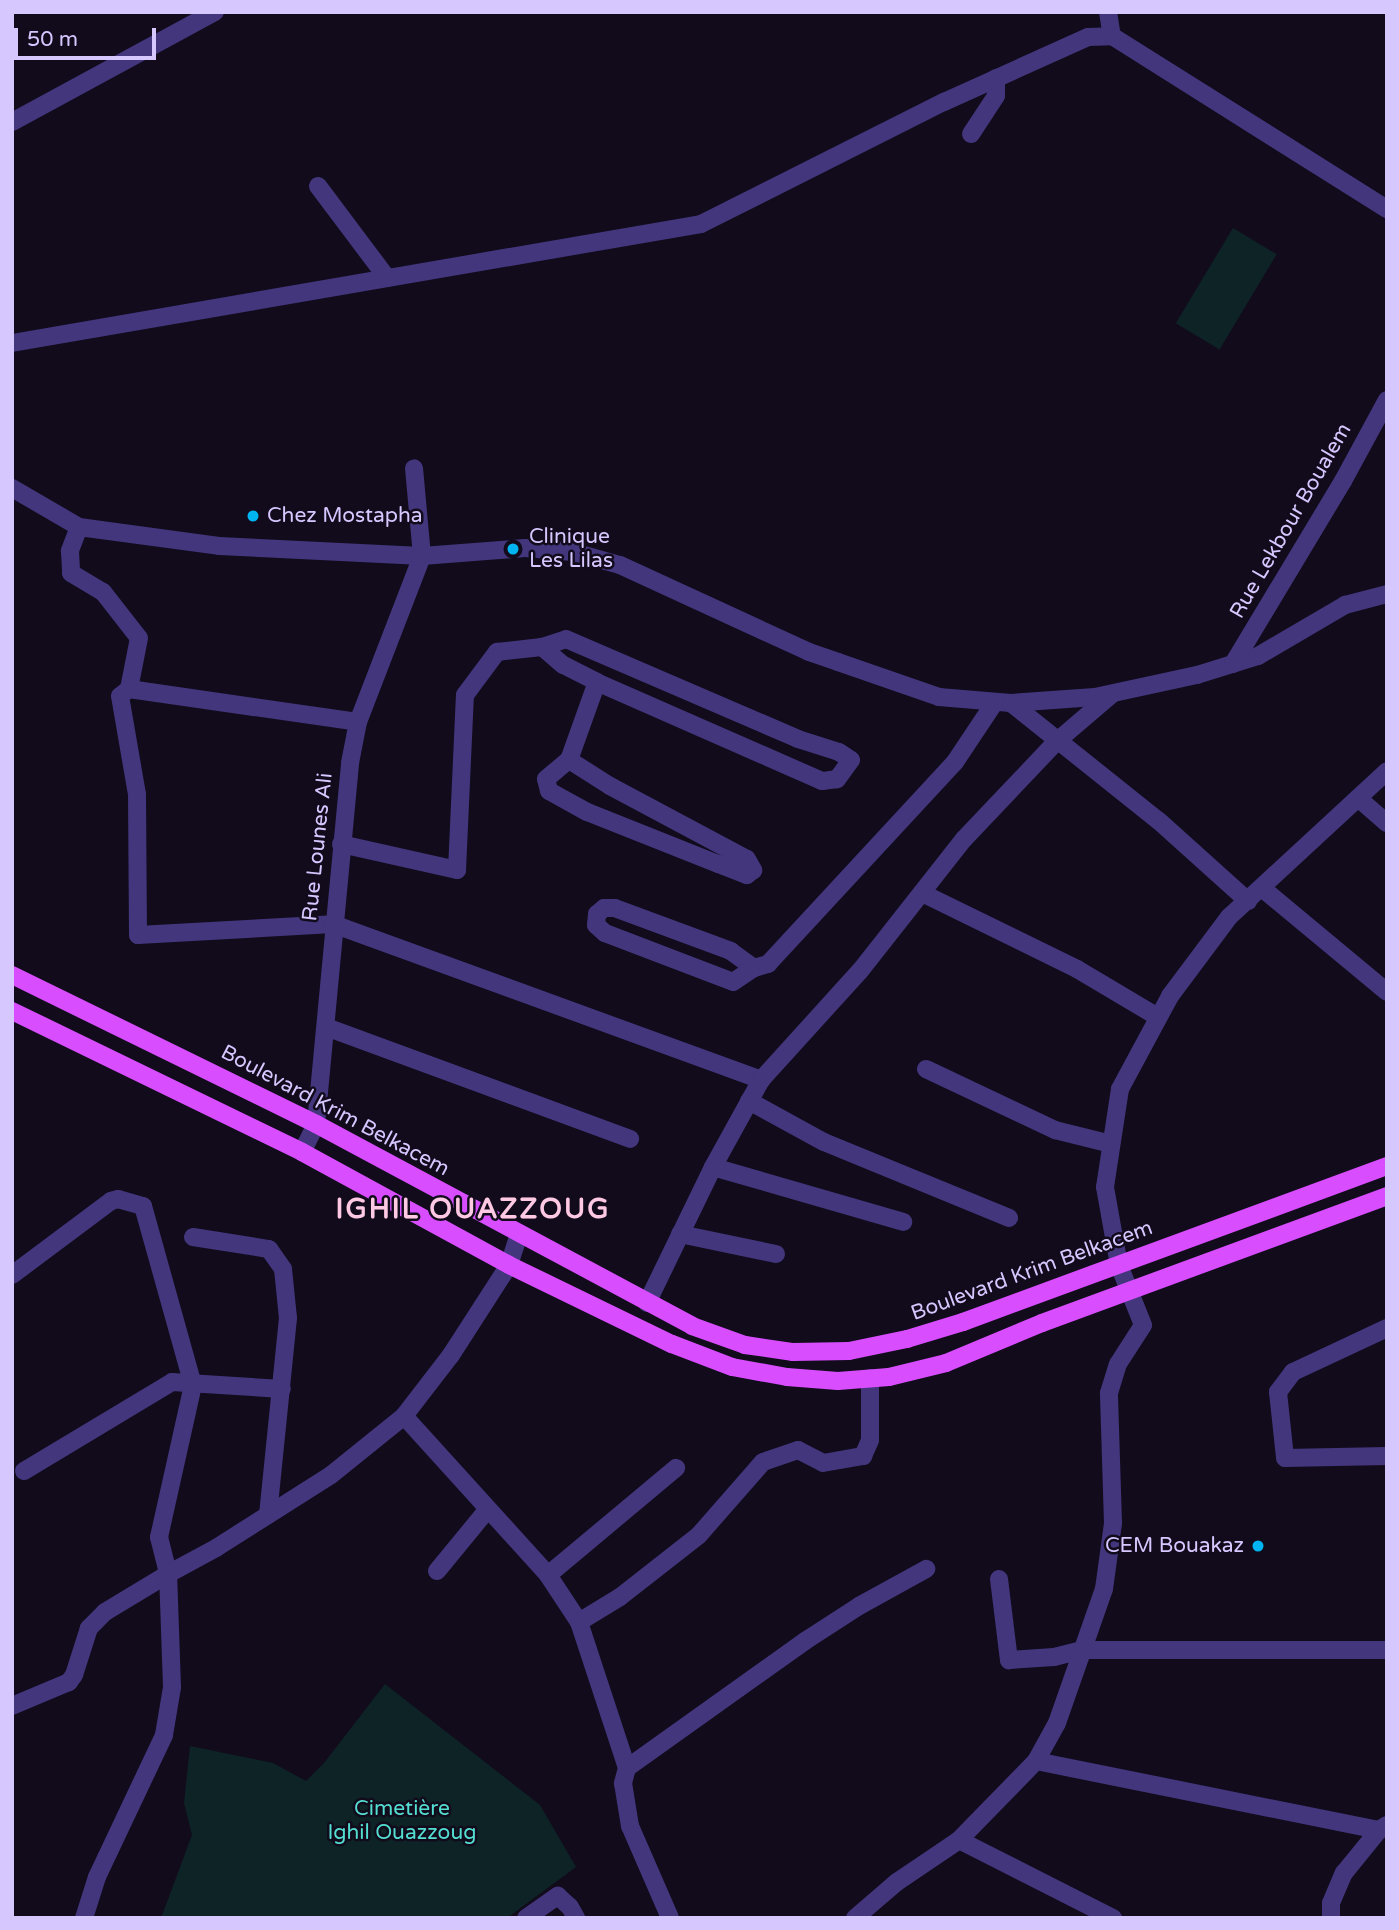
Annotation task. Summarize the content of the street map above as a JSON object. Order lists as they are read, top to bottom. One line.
{"streets":{"main road":["Boulevard Krim Belkacem"],"street":["Rue Lekbour Boualem","Rue Lounes Ali"]},"crossings":[["Rue Lounes Ali","Boulevard Krim Belkacem"]],"districts":["IGHIL OUAZZOUG"],"parks":["Cimetière Ighil Ouazzoug"],"places":["Chez Mostapha","Clinique Les Lilas","CEM Bouakaz"],"scale_bar":"50 m"}
